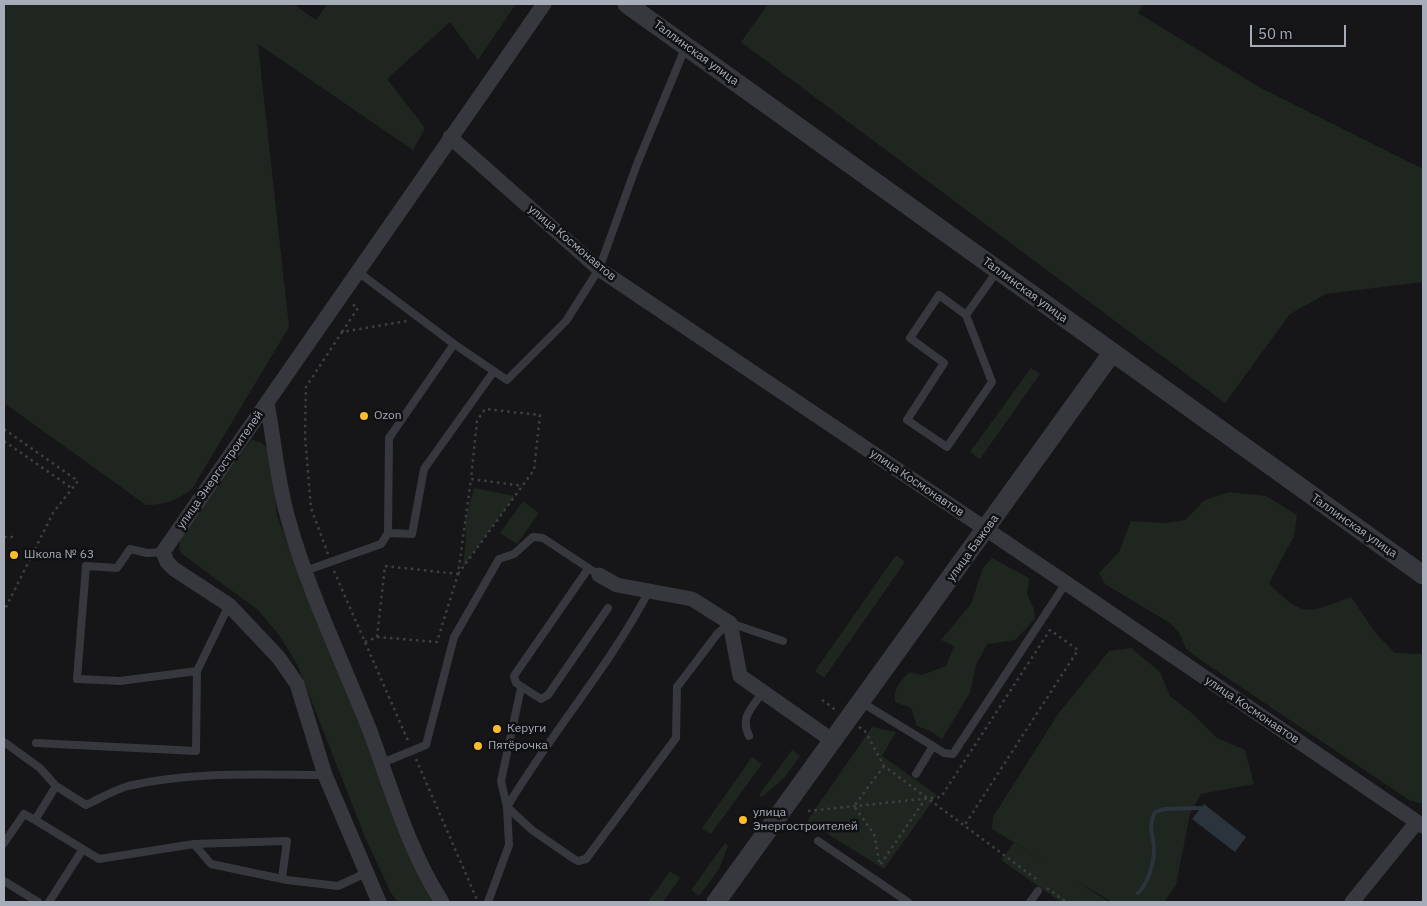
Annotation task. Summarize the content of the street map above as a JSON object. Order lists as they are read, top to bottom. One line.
{"streets":{"street":["Таллинская улица","улица Космонавтов","улица Энергостроителей","улица Бажова"]},"crossings":[["Таллинская улица","улица Бажова"],["улица Космонавтов","улица Бажова"]],"places":["Ozon","Школа № 63","Керуги","Пятёрочка","улица Энергостроителей"],"scale_bar":"50 m"}
